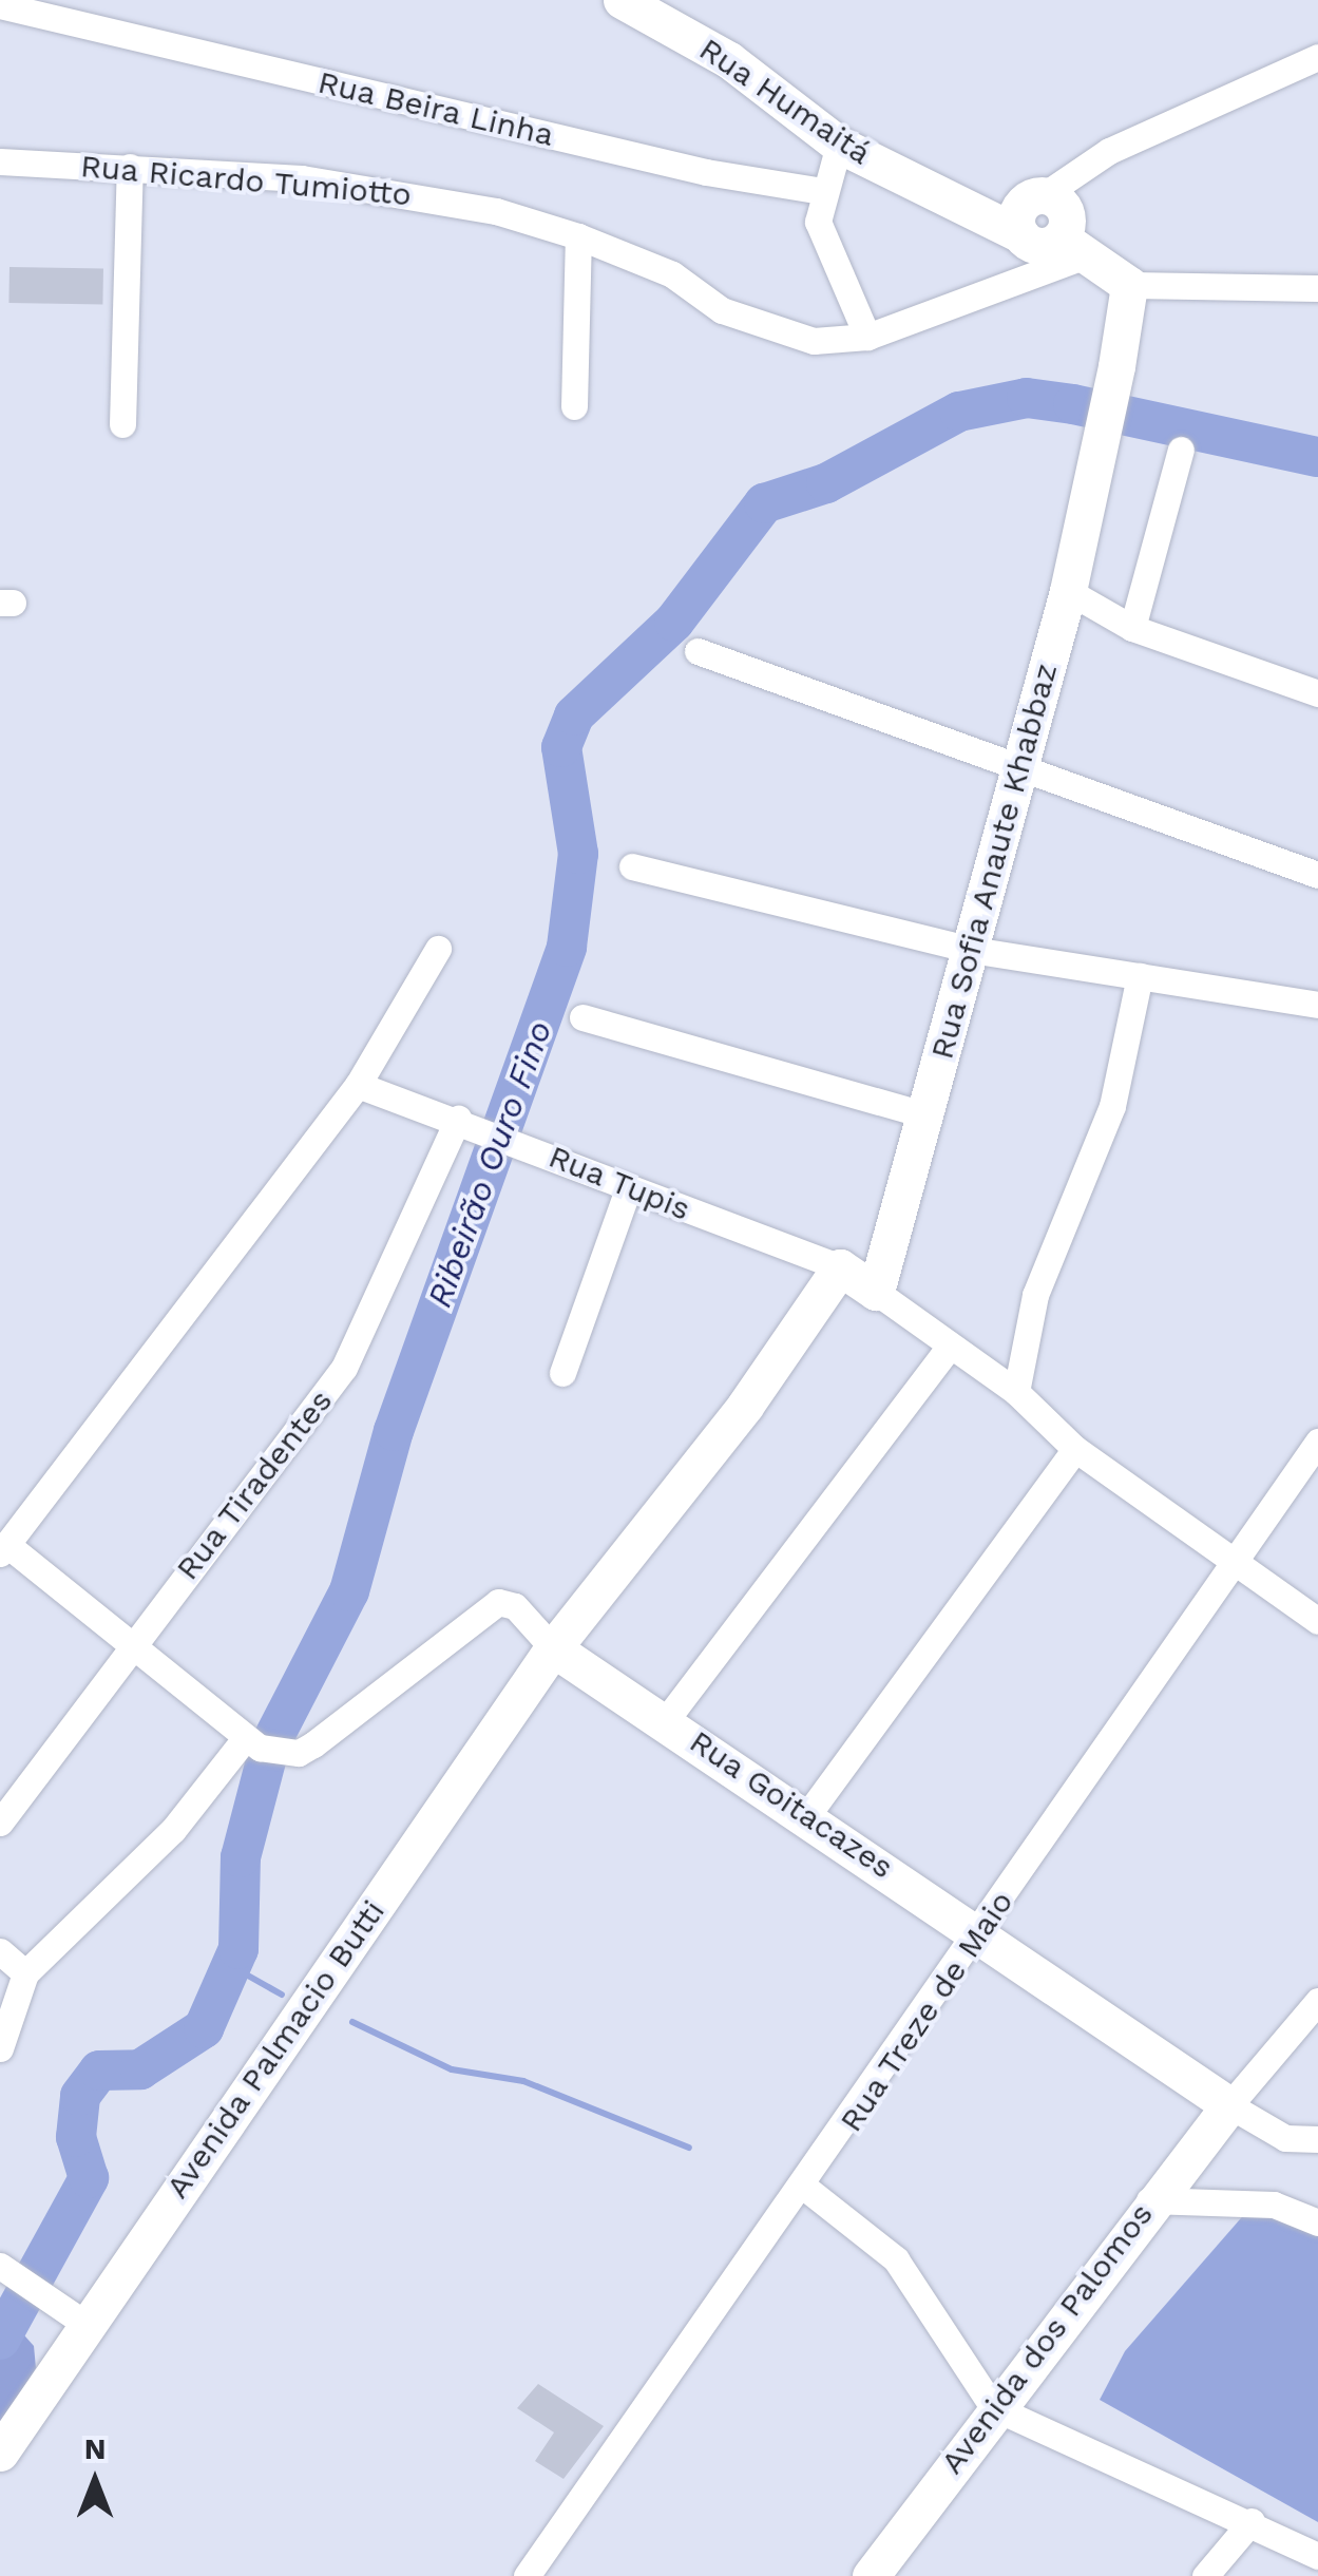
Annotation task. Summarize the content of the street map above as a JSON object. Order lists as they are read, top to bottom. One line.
{"streets":{"street":["Rua Humaitá","Rua Beira Linha","Rua Ricardo Tumiotto","Rua Sofia Anaute Khabbaz","Rua Tupis","Rua Tiradentes","Rua Goitacazes","Rua Treze de Maio","Avenida Palmacio Butti","Avenida dos Palomos"]},"crossings":[["Rua Humaitá","Rua Ricardo Tumiotto"],["Rua Sofia Anaute Khabbaz","Rua Tupis"],["Rua Tupis","Rua Tiradentes"],["Rua Tupis","Avenida Palmacio Butti"],["Rua Goitacazes","Rua Treze de Maio"],["Rua Goitacazes","Avenida Palmacio Butti"],["Rua Goitacazes","Avenida dos Palomos"]],"water":["Ribeirão Ouro Fino"],"north":"top"}
